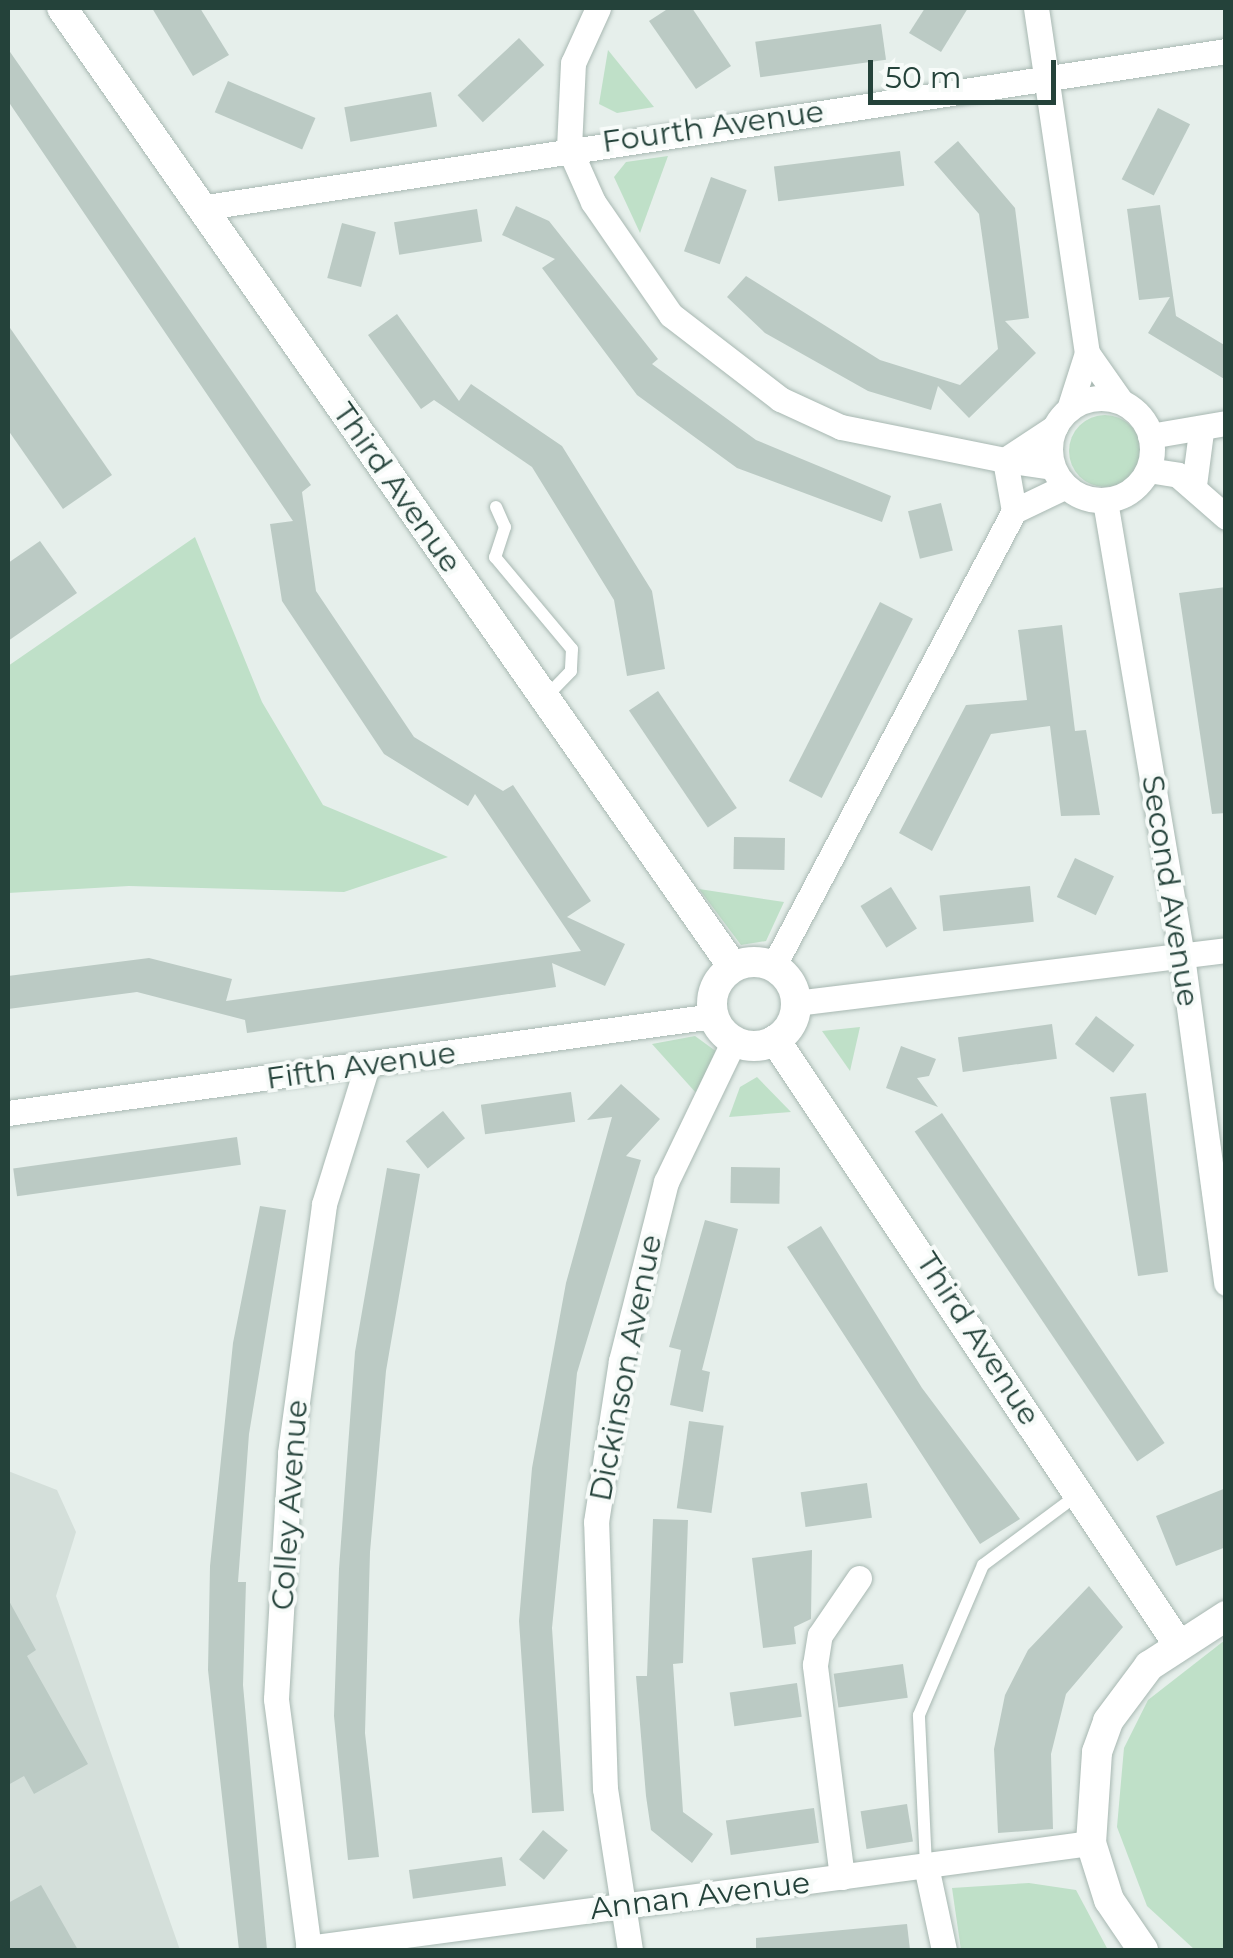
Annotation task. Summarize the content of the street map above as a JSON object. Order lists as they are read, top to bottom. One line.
{"streets":{"street":["Fourth Avenue","Third Avenue","Second Avenue","Fifth Avenue","Dickinson Avenue","Colley Avenue","Annan Avenue"]},"crossings":[["Fourth Avenue","Third Avenue"],["Third Avenue","Fifth Avenue"],["Third Avenue","Dickinson Avenue"],["Fifth Avenue","Dickinson Avenue"],["Fifth Avenue","Colley Avenue"],["Dickinson Avenue","Annan Avenue"],["Colley Avenue","Annan Avenue"]],"scale_bar":"50 m"}
